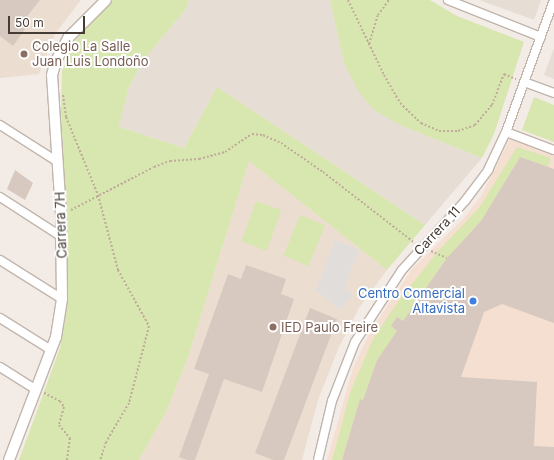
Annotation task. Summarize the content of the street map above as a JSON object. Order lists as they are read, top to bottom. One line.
{"streets":{"street":["Carrera 7H","Carrera 11"]},"places":["Colegio La Salle Juan Luis Londoño","Centro Comercial Altavista","IED Paulo Freire"],"scale_bar":"50 m"}
